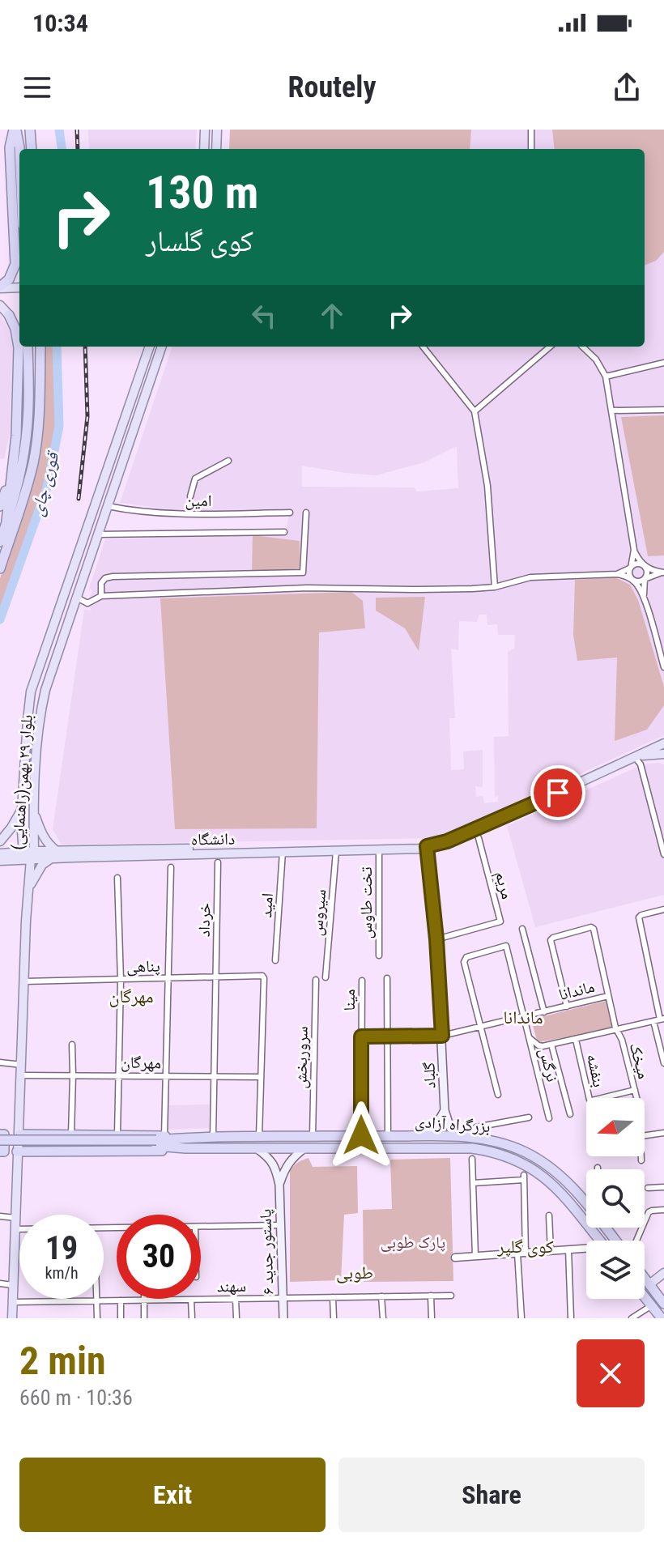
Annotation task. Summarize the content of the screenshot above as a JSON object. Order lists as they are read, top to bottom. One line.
{"streets":{"highway":["بزرگراه آزادی"],"main road":["بلوار ٢٩ بهمن(راهنمایی)","دانشگاه","گلباد","پاستور جدید ۶"],"street":["امین","مریم","تخت طاوس","امید","سیروس","خرداد","پناهی","ماندانا","مینا","سروربخش","میخک","مهرگان","نرگس","بنفشه","سهند"]},"crossings":[["امین","بلوار ٢٩ بهمن(راهنمایی)"],["بلوار ٢٩ بهمن(راهنمایی)","دانشگاه"],["دانشگاه","مریم"],["دانشگاه","تخت طاوس"],["دانشگاه","امید"],["دانشگاه","سیروس"],["دانشگاه","گلباد"],["مریم","گلباد"],["خرداد","پناهی"],["خرداد","مهرگان"],["خرداد","بزرگراه آزادی"],["پناهی","مهرگان"],["ماندانا","مینا"],["ماندانا","میخک"],["ماندانا","نرگس"],["ماندانا","گلباد"],["مینا","بزرگراه آزادی"],["سروربخش","بزرگراه آزادی"],["میخک","بنفشه"],["بزرگراه آزادی","پاستور جدید ۶"],["پاستور جدید ۶","سهند"]],"districts":["مهرگان","ماندانا","کوی گلپر","طوبی"],"water":["قوری چای"],"parks":["پارک طوبی"],"north":"left","page":{"status":"10:34","header":"Routely","turn":["130 m","کوی گلسار"],"speed":"19 km/h","limit":"30","heading":["2 min","660 m · 10:36"],"buttons":["Exit","Share"]}}
